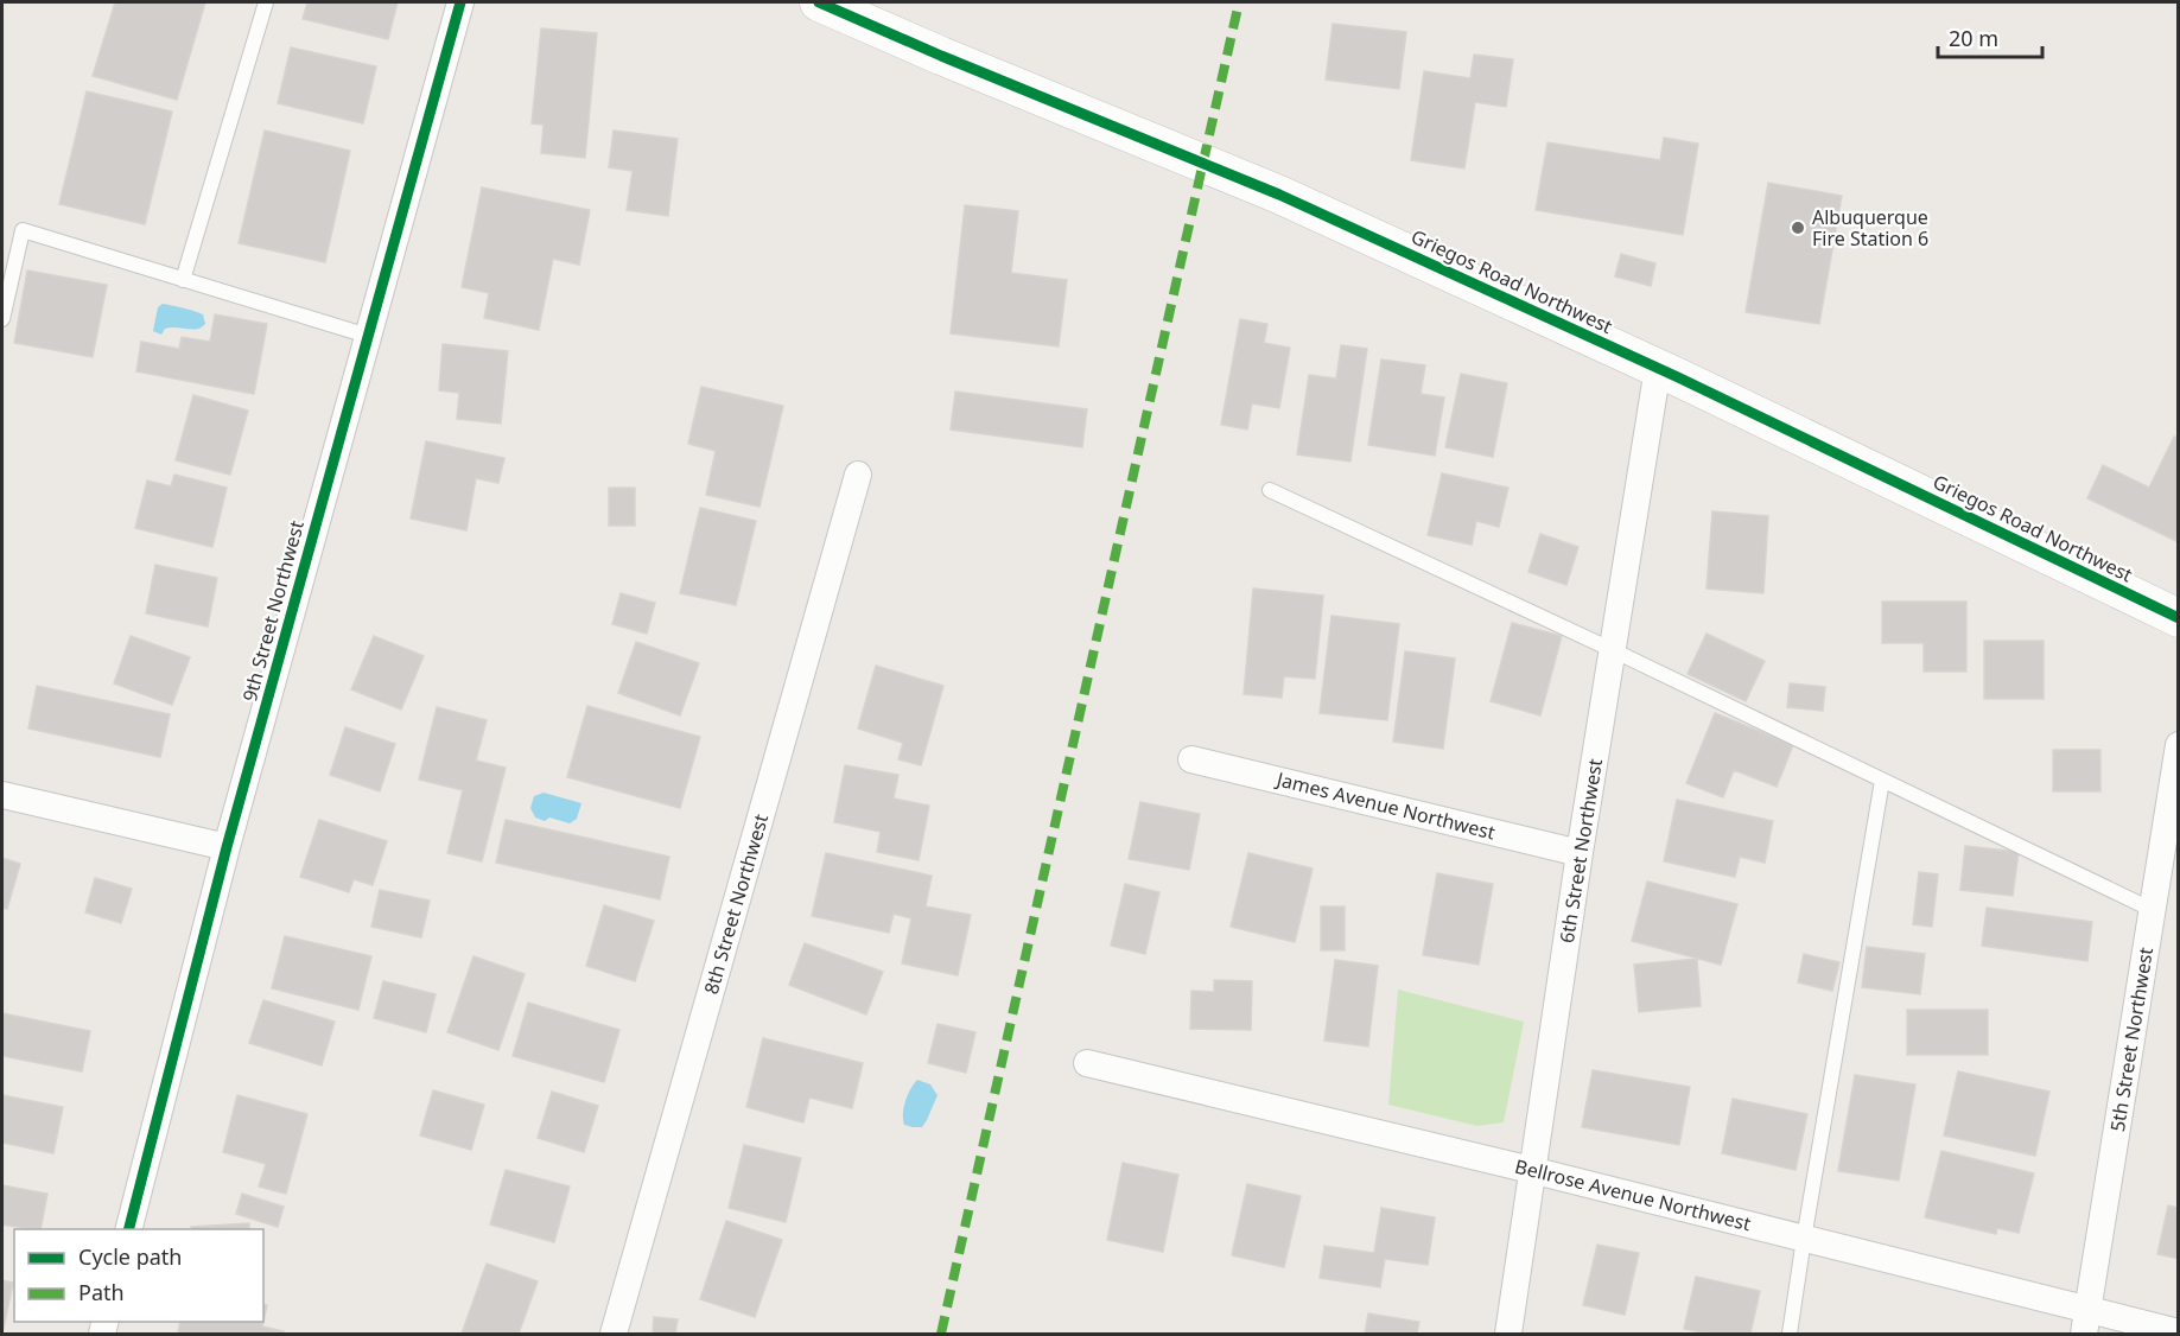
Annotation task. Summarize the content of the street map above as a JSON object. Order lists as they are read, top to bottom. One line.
{"streets":{"main road":["Griegos Road Northwest"],"street":["9th Street Northwest","James Avenue Northwest","6th Street Northwest","8th Street Northwest","5th Street Northwest","Bellrose Avenue Northwest"]},"crossings":[["Griegos Road Northwest","6th Street Northwest"],["James Avenue Northwest","6th Street Northwest"],["6th Street Northwest","Bellrose Avenue Northwest"],["5th Street Northwest","Bellrose Avenue Northwest"]],"places":["Albuquerque Fire Station 6"],"legend":["Cycle path","Path"],"scale_bar":"20 m"}
